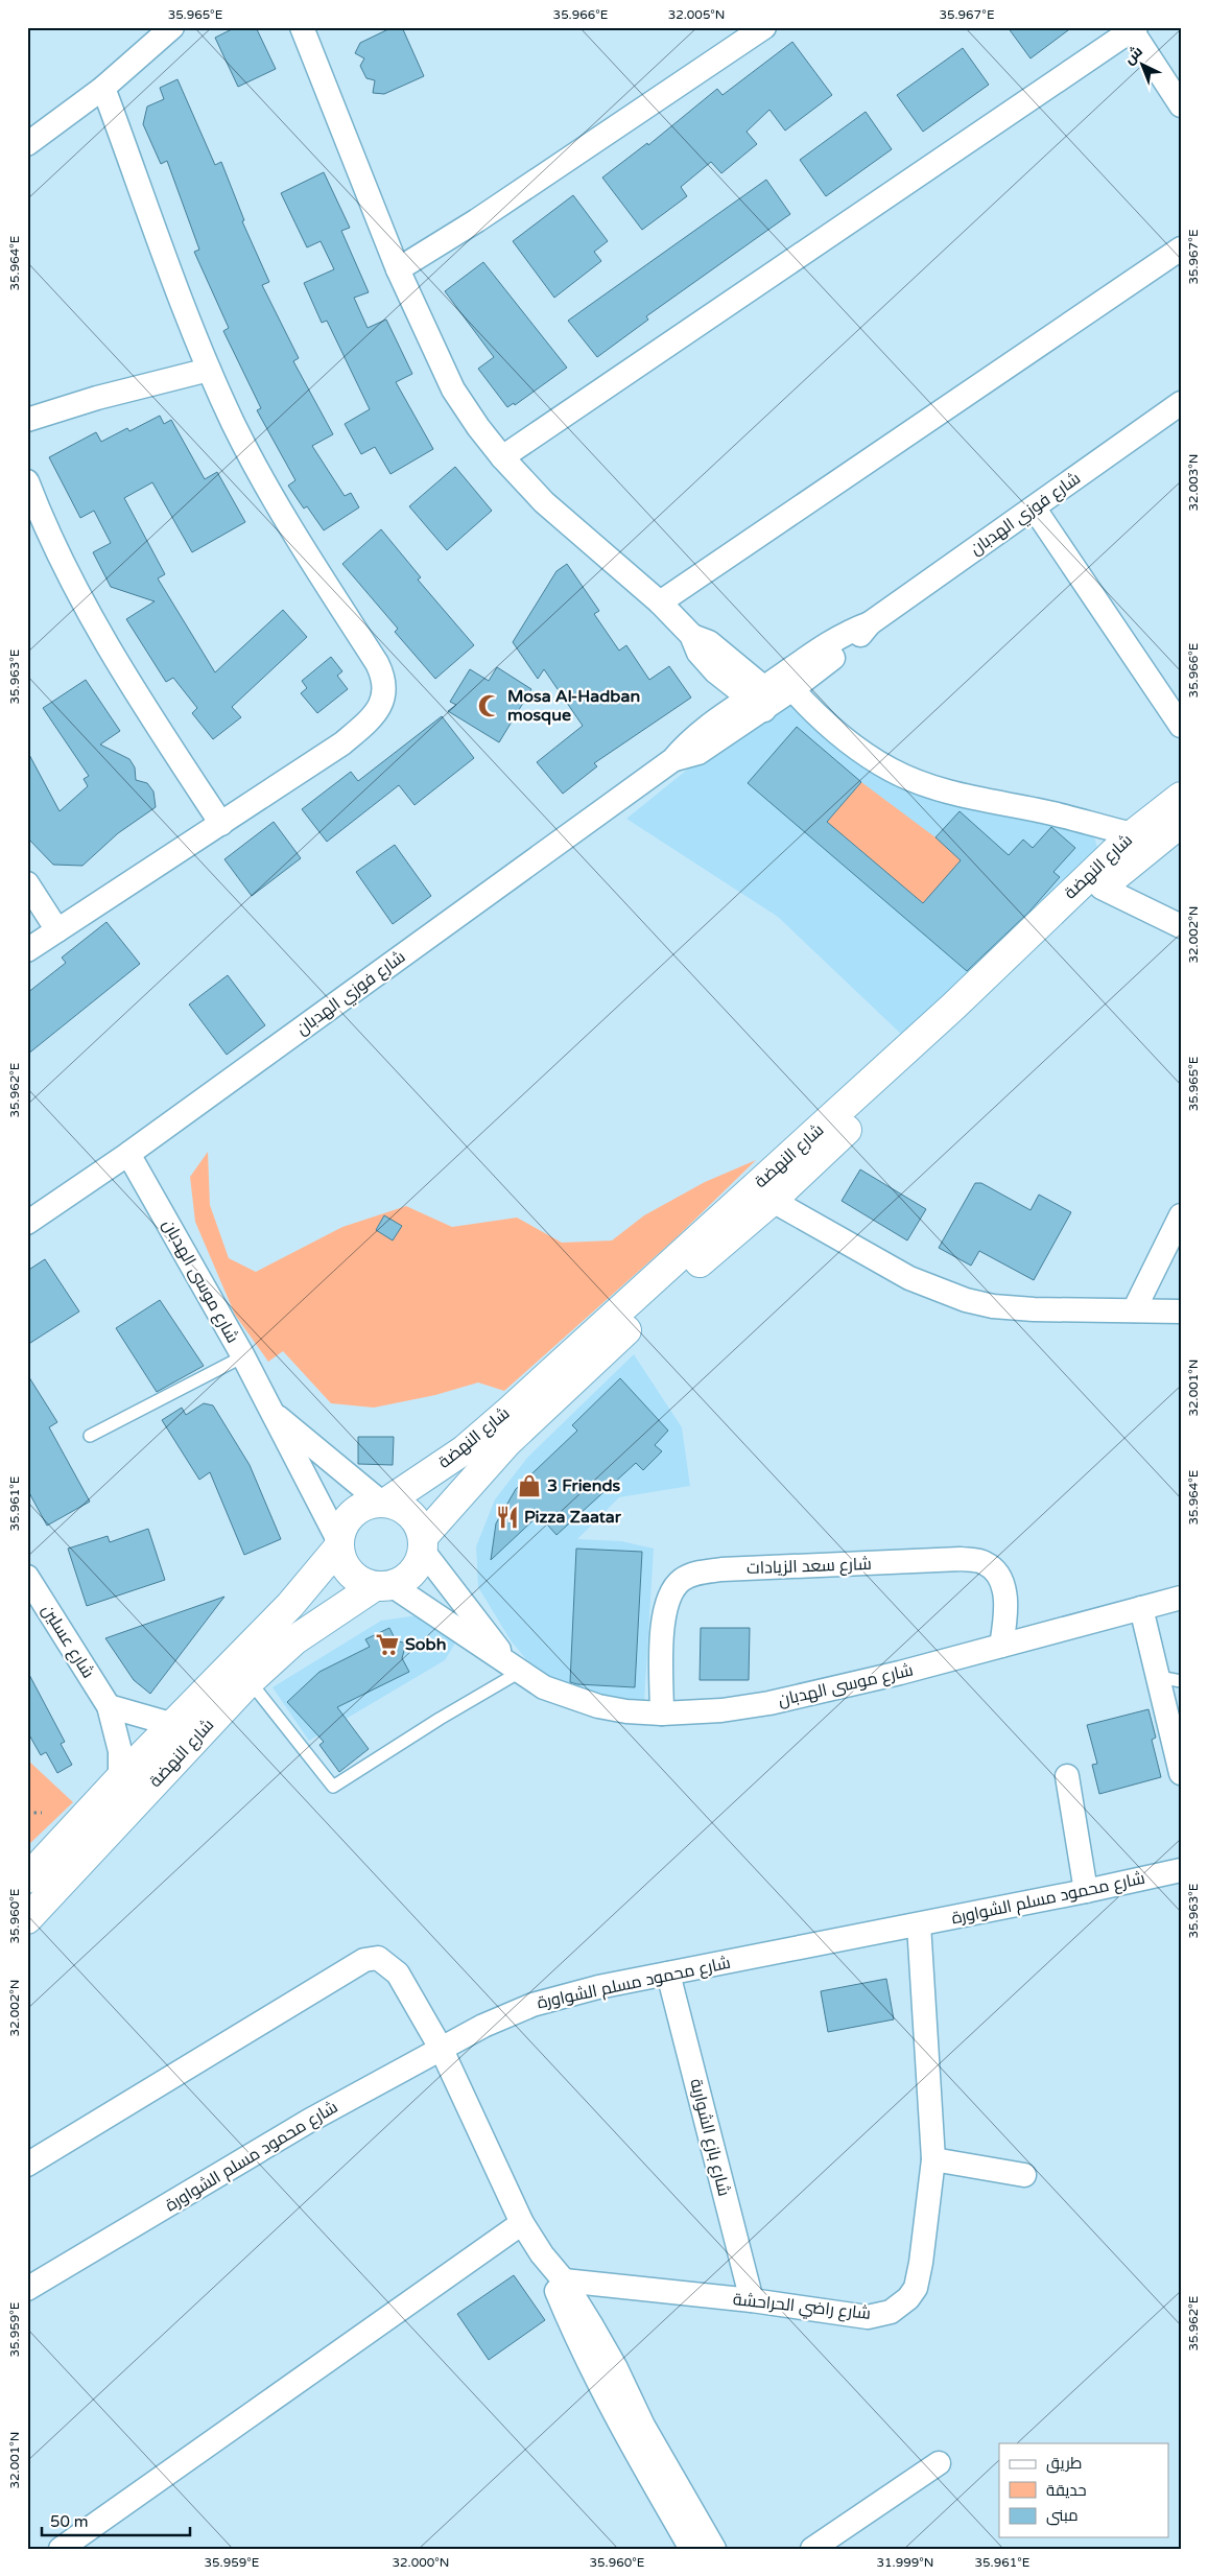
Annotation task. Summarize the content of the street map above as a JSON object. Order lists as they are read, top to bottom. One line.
{"streets":{"street":["شارع فوزي الهدبان","شارع النهضة","شارع موسى الهدبان","شارع سعد الزيادات","شارع عسلين","شارع محمود مسلم الشواورة","شارع بازع الشواربة","شارع راضي الحراحشة"]},"crossings":[["شارع فوزي الهدبان","شارع موسى الهدبان"],["شارع النهضة","شارع موسى الهدبان"],["شارع النهضة","شارع عسلين"],["شارع موسى الهدبان","شارع سعد الزيادات"],["شارع محمود مسلم الشواورة","شارع بازع الشواربة"],["شارع محمود مسلم الشواورة","شارع راضي الحراحشة"],["شارع بازع الشواربة","شارع راضي الحراحشة"]],"places":{"mosque":["Mosa Al-Hadban mosque"],"shop":["3 Friends"],"restaurant":["Pizza Zaatar"],"supermarket":["Sobh"]},"legend":["طريق","حديقة","مبنى"],"scale_bar":"50 m","north":"top left","coordinates":["35.965°E","35.966°E","32.005°N","35.967°E","35.964°E","32.003°N","35.963°E","32.002°N","35.962°E","32.001°N","35.961°E","35.960°E","35.959°E","32.000°N","31.999°N"]}
